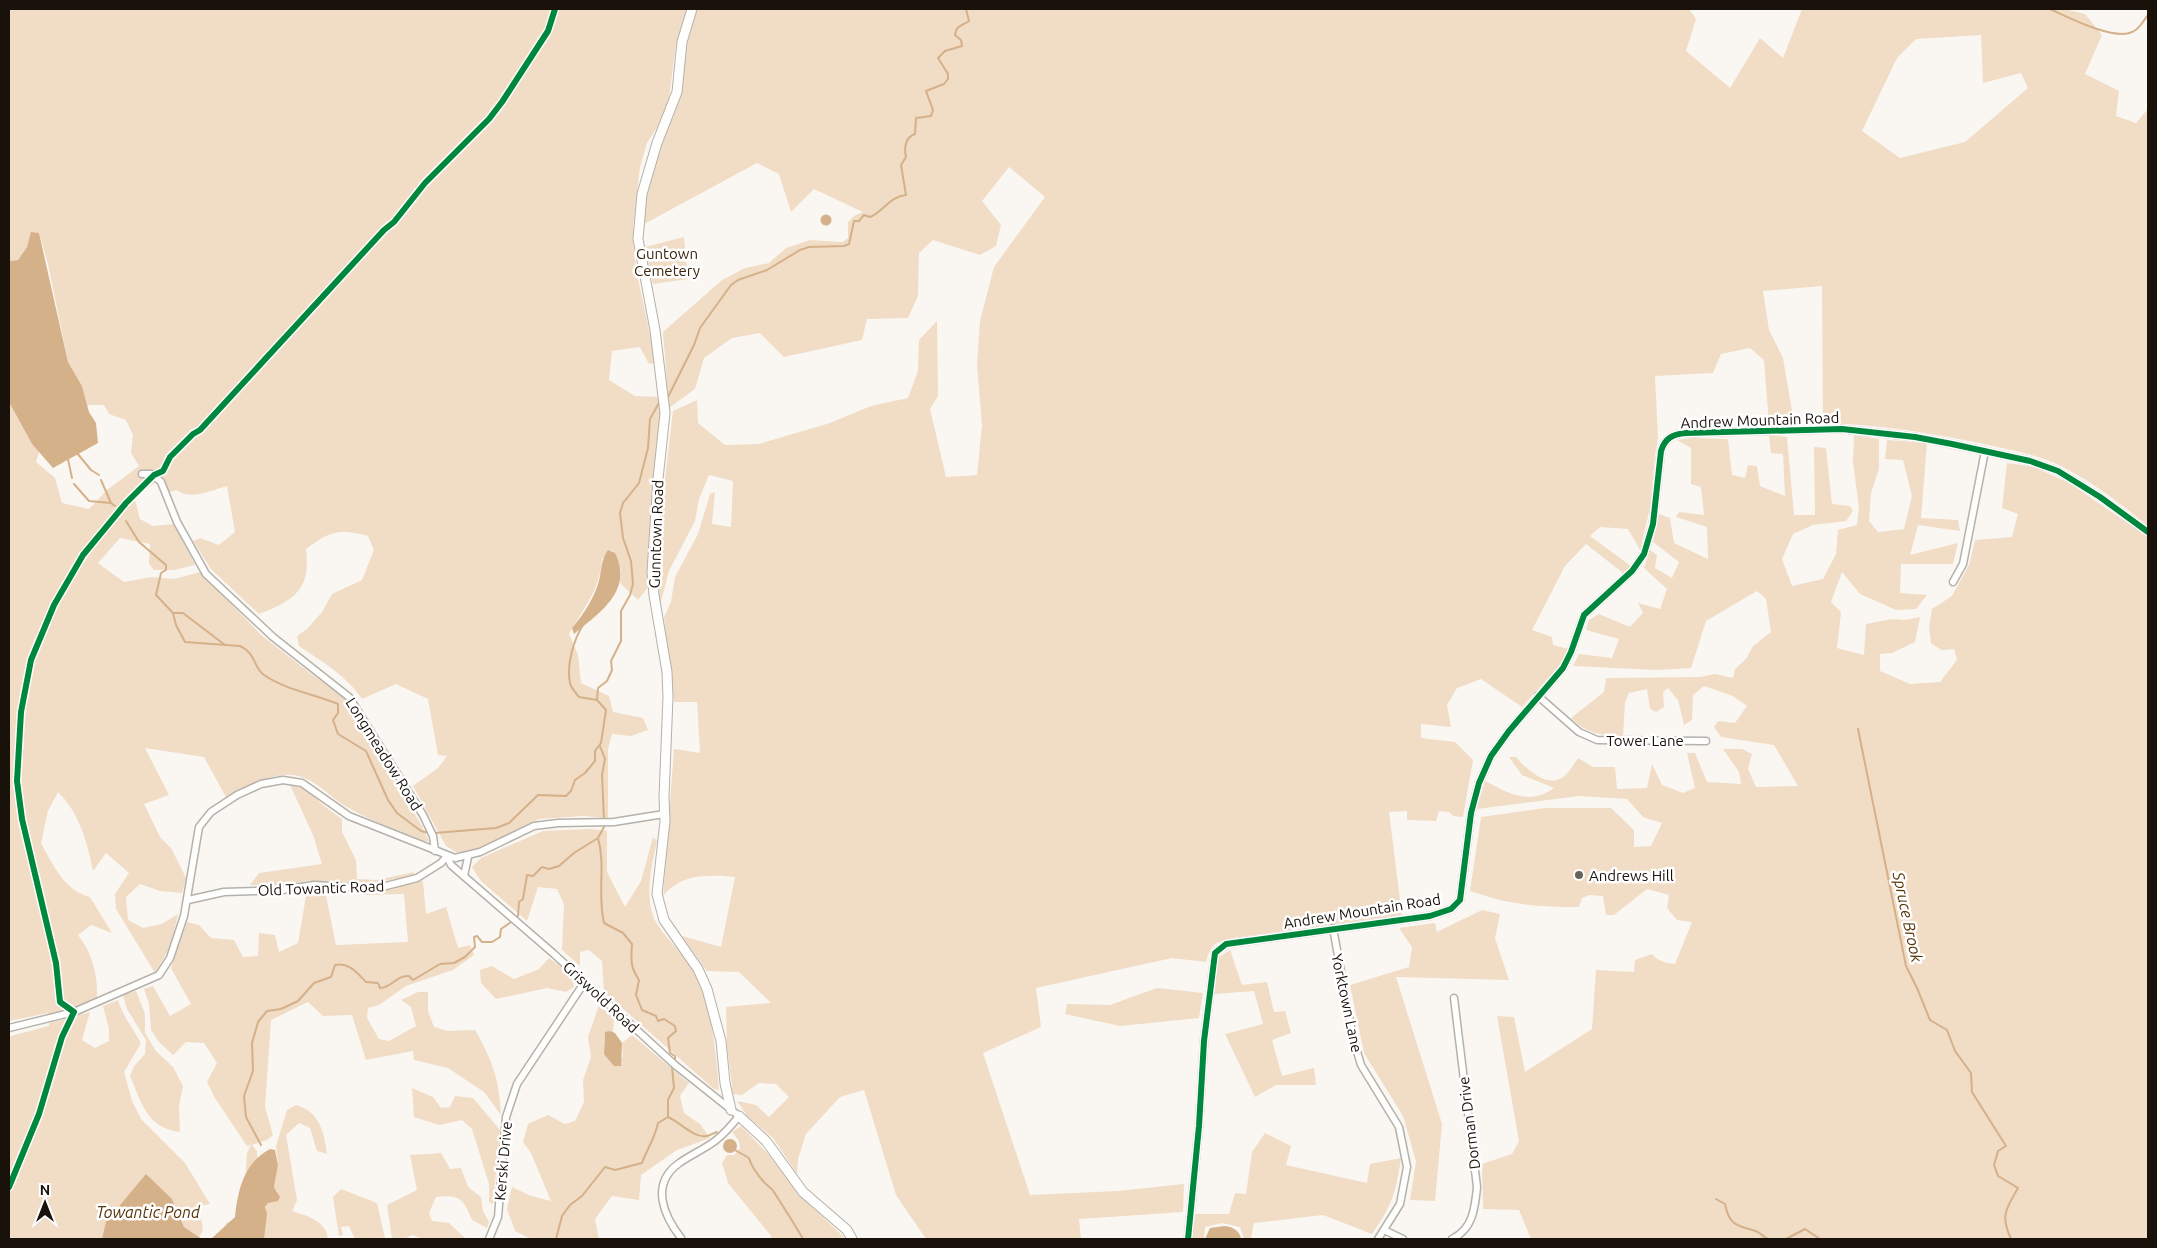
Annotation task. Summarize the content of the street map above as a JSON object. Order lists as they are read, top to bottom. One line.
{"streets":{"street":["Andrew Mountain Road","Gunntown Road","Tower Lane","Longmeadow Road","Old Towantic Road","Griswold Road","Yorktown Lane","Dorman Drive","Kerski Drive"]},"crossings":[["Andrew Mountain Road","Tower Lane"],["Andrew Mountain Road","Yorktown Lane"],["Gunntown Road","Griswold Road"],["Old Towantic Road","Griswold Road"],["Griswold Road","Kerski Drive"]],"water":["Spruce Brook","Towantic Pond"],"parks":["Guntown Cemetery"],"places":["Andrews Hill"],"north":"top"}
